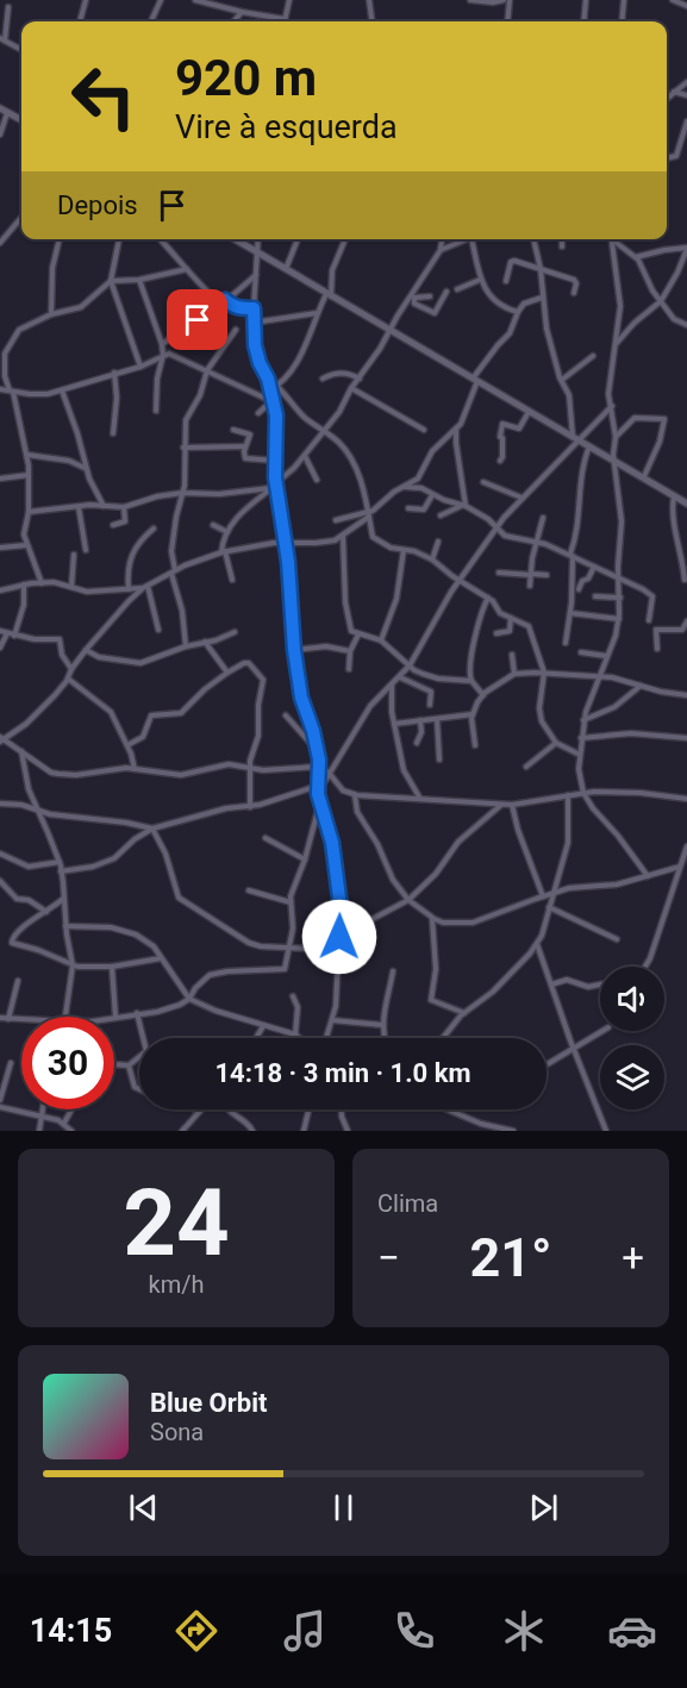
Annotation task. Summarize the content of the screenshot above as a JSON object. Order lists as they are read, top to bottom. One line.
{"page":{"turn":["920 m","Vire à esquerda"],"then":"Depois","limit":"30","trip":"14:18 · 3 min · 1.0 km","tile":[["24","km/h"],"Clima"],"heat":["−","21°","+"],"song":["Blue Orbit","Sona"],"tabs":"14:15"}}
